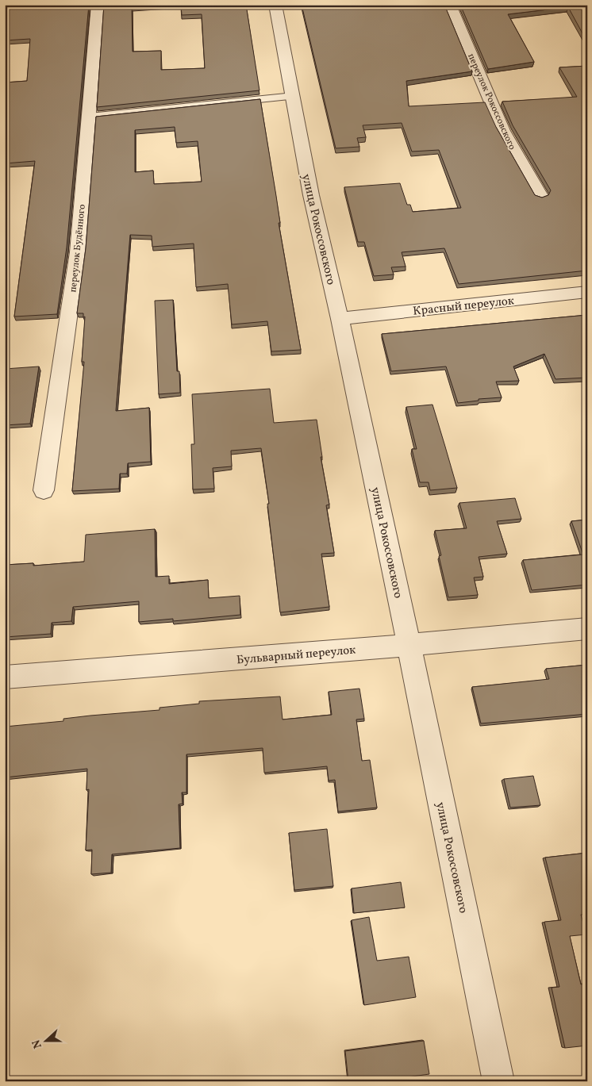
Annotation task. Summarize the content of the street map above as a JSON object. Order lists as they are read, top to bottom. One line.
{"streets":{"street":["переулок Рокоссовского","улица Рокоссовского","переулок Будённого","Красный переулок","Бульварный переулок"]},"crossings":[["улица Рокоссовского","Красный переулок"],["улица Рокоссовского","Бульварный переулок"]],"north":"left"}
